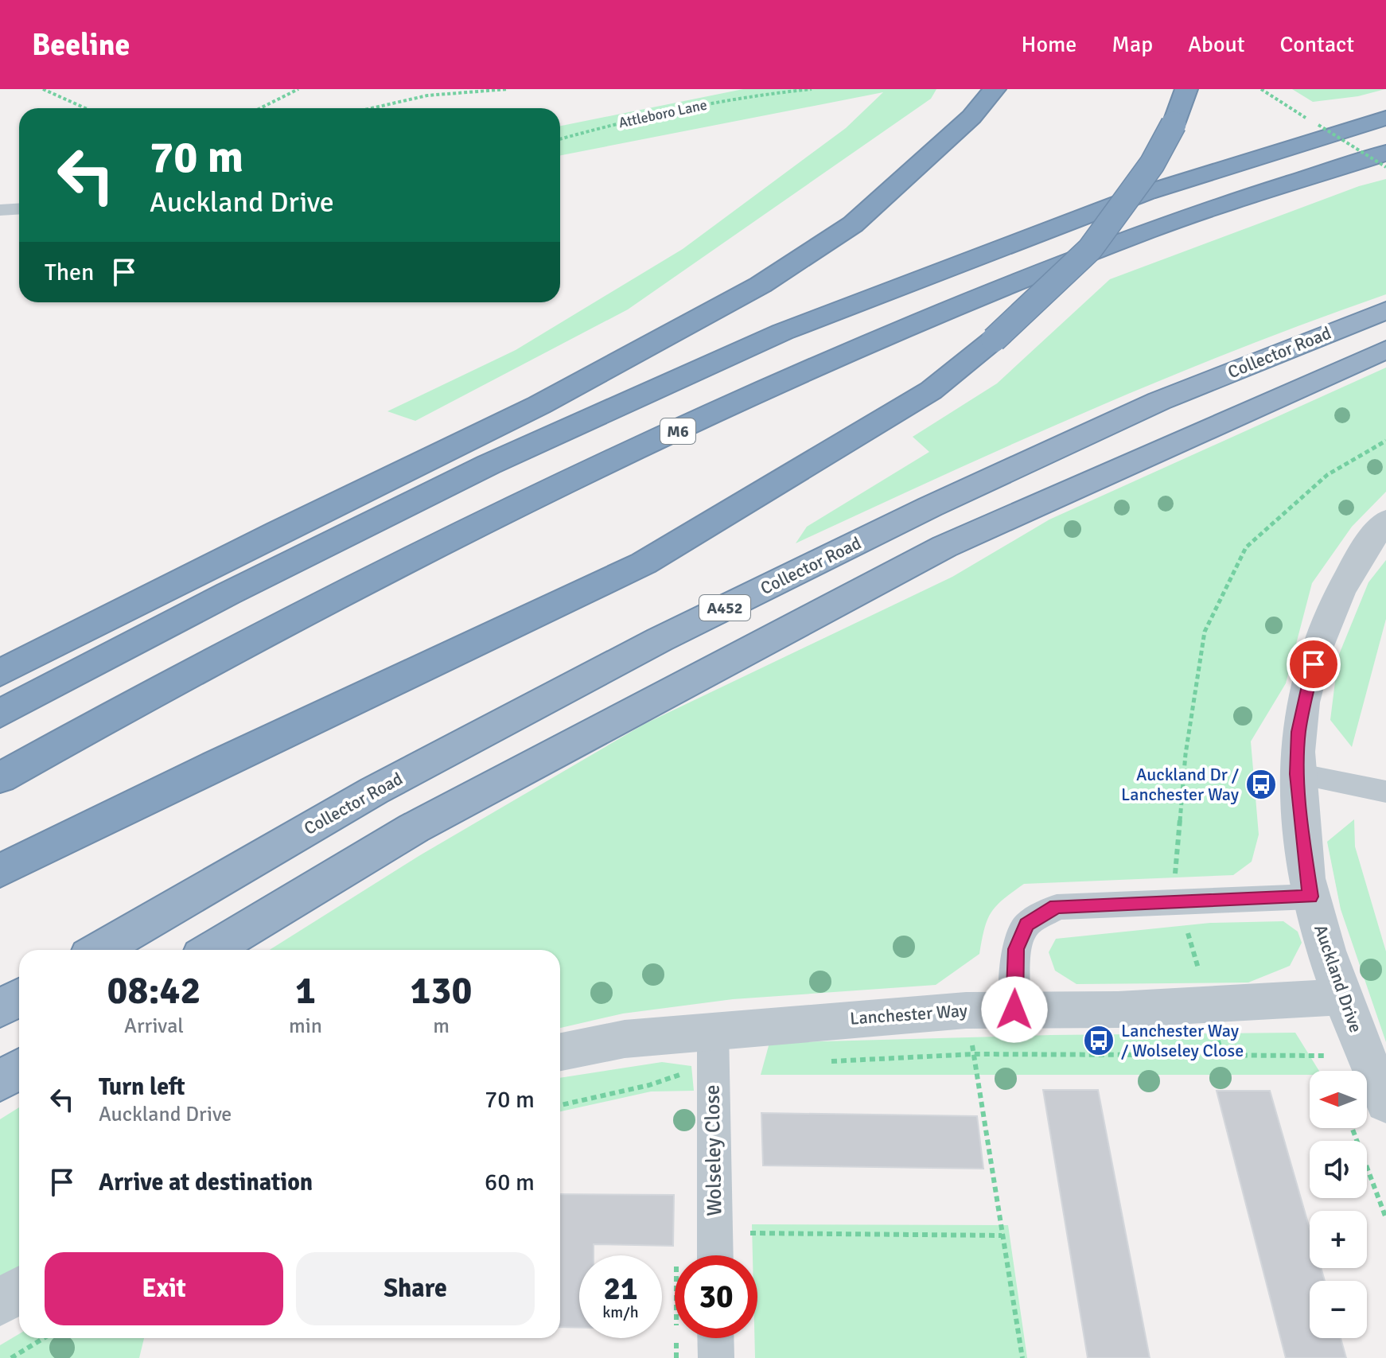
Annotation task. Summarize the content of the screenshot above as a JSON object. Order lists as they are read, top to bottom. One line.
{"streets":{"highway":["Collector Road","M6","A452"],"street":["Auckland Drive","Lanchester Way","Wolseley Close"],"path":["Attleboro Lane"]},"crossings":[["Auckland Drive","Lanchester Way"],["Lanchester Way","Wolseley Close"]],"places":{"bus stop":["Auckland Dr / Lanchester Way","Lanchester Way / Wolseley Close"]},"north":"left","page":{"header":"Beeline","nav":["Home","Map","About","Contact"],"turn":["70 m","Auckland Drive"],"then":"Then","eta":["08:42","Arrival","1","min","130","m"],"list":[{"name":"Turn left","note":"Auckland Drive","value":"70 m"},{"name":"Arrive at destination","value":"60 m"}],"map_buttons":["+","−"],"buttons":["Exit","Share"],"speed":"21 km/h","limit":"30"}}
